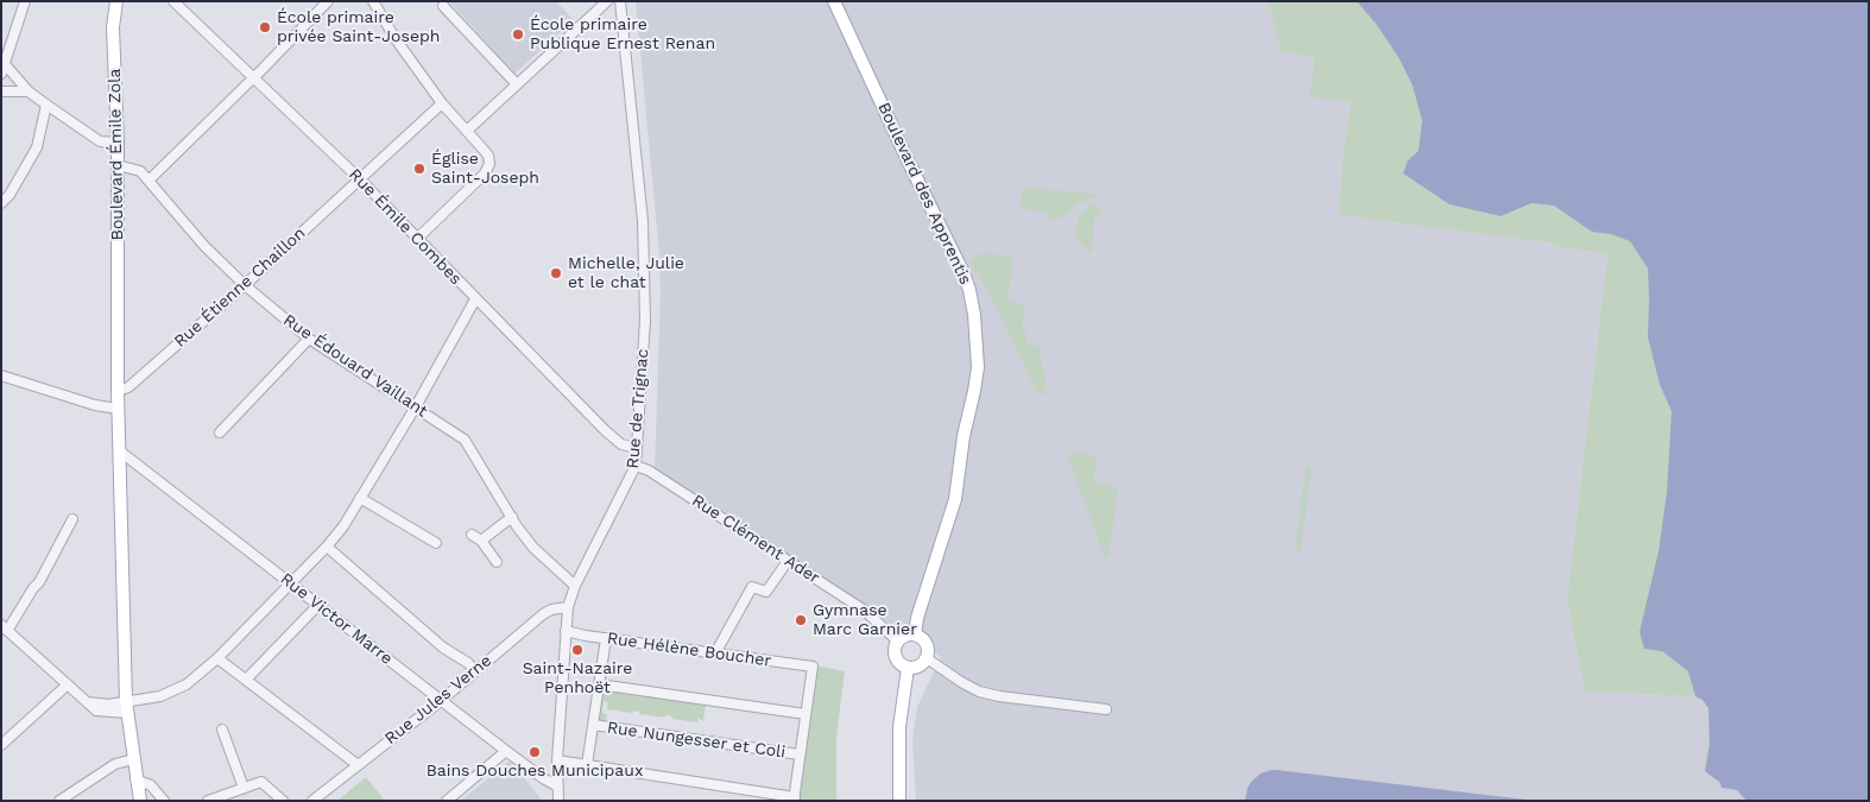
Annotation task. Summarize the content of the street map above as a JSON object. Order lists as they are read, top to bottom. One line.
{"streets":{"main road":["Boulevard Émile Zola","Boulevard des Apprentis"],"street":["Rue Émile Combes","Rue Étienne Chaillon","Rue Édouard Vaillant","Rue de Trignac","Rue Clément Ader","Rue Victor Marre","Rue Hélène Boucher","Rue Jules Verne","Rue Nungesser et Coli"]},"crossings":[["Boulevard Émile Zola","Rue Étienne Chaillon"],["Boulevard Émile Zola","Rue Édouard Vaillant"],["Boulevard Émile Zola","Rue Victor Marre"],["Boulevard des Apprentis","Rue Clément Ader"],["Rue Émile Combes","Rue Étienne Chaillon"],["Rue Émile Combes","Rue de Trignac"],["Rue Étienne Chaillon","Rue Édouard Vaillant"],["Rue Édouard Vaillant","Rue de Trignac"],["Rue de Trignac","Rue Clément Ader"],["Rue de Trignac","Rue Victor Marre"],["Rue de Trignac","Rue Hélène Boucher"],["Rue de Trignac","Rue Jules Verne"],["Rue Victor Marre","Rue Jules Verne"]],"places":["École primaire privée Saint-Joseph","École primaire Publique Ernest Renan","Église Saint-Joseph","Michelle, Julie et le chat","Gymnase Marc Garnier","Saint-Nazaire Penhoët","Bains Douches Municipaux"]}
